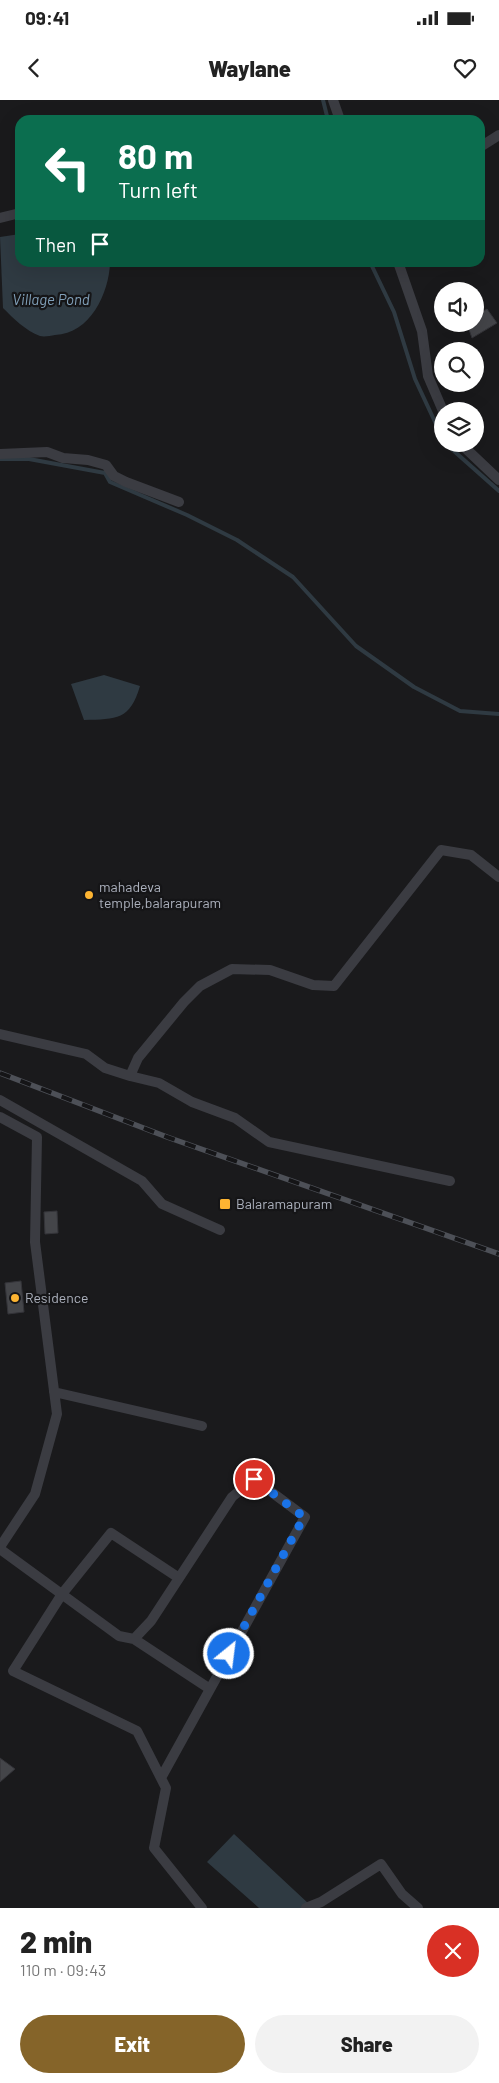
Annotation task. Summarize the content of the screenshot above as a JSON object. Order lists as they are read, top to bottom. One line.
{"water":["Village Pond"],"places":{"other":["mahadeva temple,balarapuram","Residence"],"transit":["Balaramapuram"]},"page":{"status":"09:41","header":"Waylane","turn":["80 m","Turn left"],"then":"Then","heading":["2 min","110 m · 09:43"],"buttons":["Exit","Share"]}}
